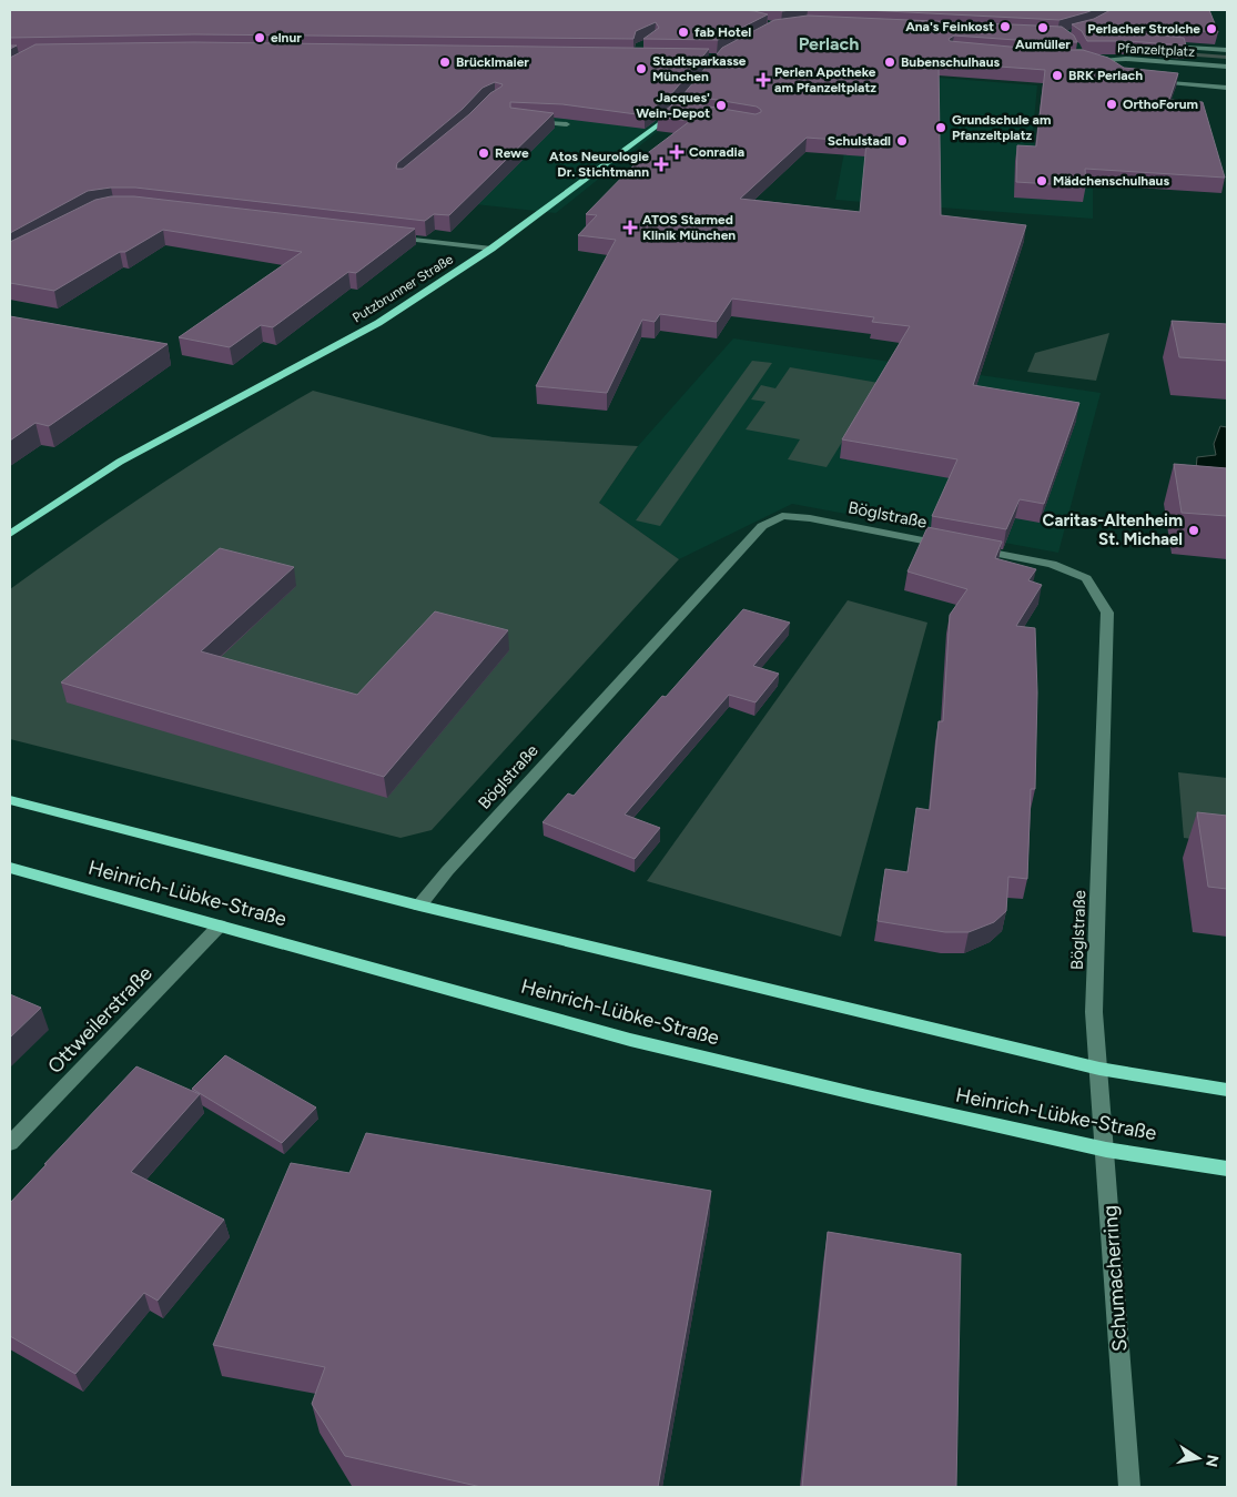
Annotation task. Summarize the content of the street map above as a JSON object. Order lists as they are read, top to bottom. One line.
{"streets":{"main road":["Putzbrunner Straße","Heinrich-Lübke-Straße"],"street":["Pfanzeltplatz","Böglstraße","Ottweilerstraße","Schumacherring"]},"crossings":[["Böglstraße","Schumacherring"],["Heinrich-Lübke-Straße","Ottweilerstraße"],["Heinrich-Lübke-Straße","Schumacherring"]],"districts":["Perlach"],"places":{"other":["Ana's Feinkost","Aumüller","Perlacher Strolche","fab Hotel","elnur","Brücklmaier","Bubenschulhaus","Stadtsparkasse München","BRK Perlach","OrthoForum","Jacques' Wein-Depot","Grundschule am Pfanzeltplatz","Schulstadl","Rewe","Mädchenschulhaus","Caritas-Altenheim St. Michael"],"health":["Perlen Apotheke am Pfanzeltplatz","Conradia","Atos Neurologie Dr. Stichtmann","ATOS Starmed Klinik München"]},"north":"right"}
